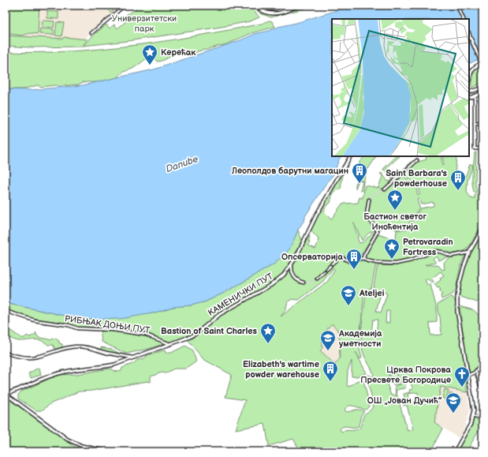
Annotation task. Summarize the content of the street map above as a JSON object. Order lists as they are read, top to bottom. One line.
{"streets":{"main road":["КАМЕНИЧКИ ПУТ"],"street":["РИБЊАК ДОЊИ ПУТ"]},"crossings":[["КАМЕНИЧКИ ПУТ","РИБЊАК ДОЊИ ПУТ"]],"water":["Danube"],"parks":["Универзитетски парк"],"places":{"place":["Керећак","Бастион светог Иноћентија","Petrovaradin Fortress","Bastion of Saint Charles"],"building":["Леополдов барутни магацин","Saint Barbara's powderhouse","Опсерваторија","Elizabeth's wartime powder warehouse"],"school or university":["Ateljei","Академија уметности","ОШ „Јован Дучић”"],"church":["Црква Покрова Пресвете Богородице"]}}
